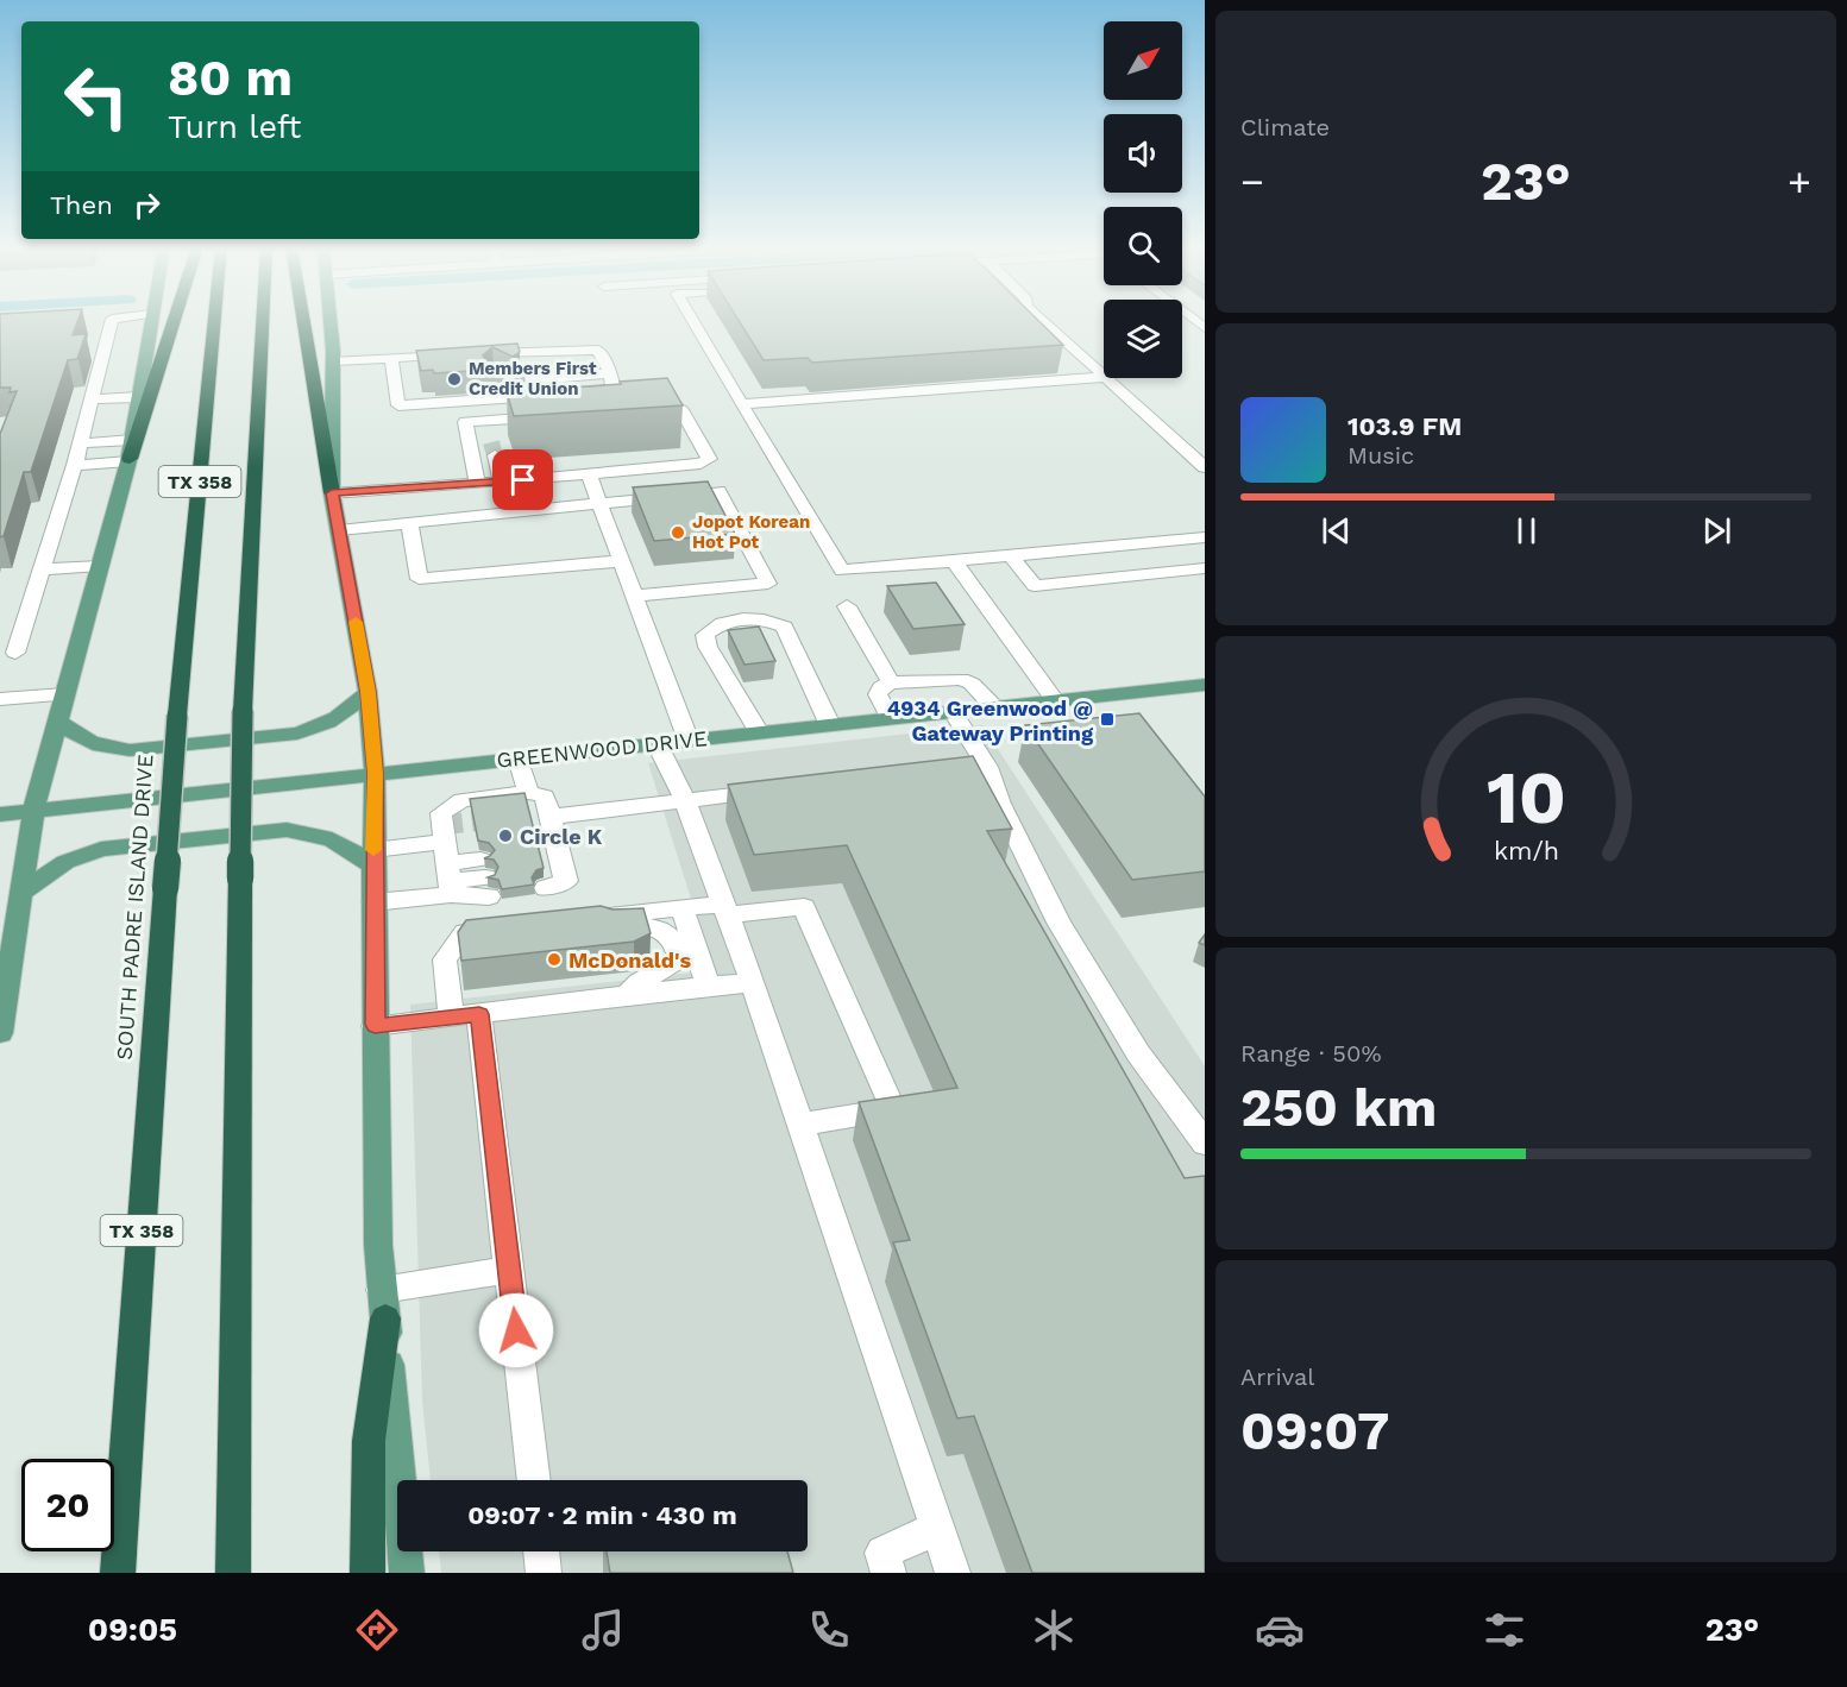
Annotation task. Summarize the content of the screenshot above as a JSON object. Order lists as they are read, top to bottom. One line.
{"streets":{"highway":["TX 358","SOUTH PADRE ISLAND DRIVE"],"main road":["GREENWOOD DRIVE"]},"places":{"other":["Members First Credit Union","Jopot Korean Hot Pot","Circle K","McDonald's"],"transit":["4934 Greenwood @ Gateway Printing"]},"north":"top right","page":{"tile":["Climate",["Range · 50%","250 km"],["Arrival","09:07"]],"turn":["80 m","Turn left"],"heat":["−","23°","+"],"then":"Then","song":["103.9 FM","Music"],"limit":"20","trip":"09:07 · 2 min · 430 m","tabs":["09:05","23°"],"gauge":["10","km/h"]}}
